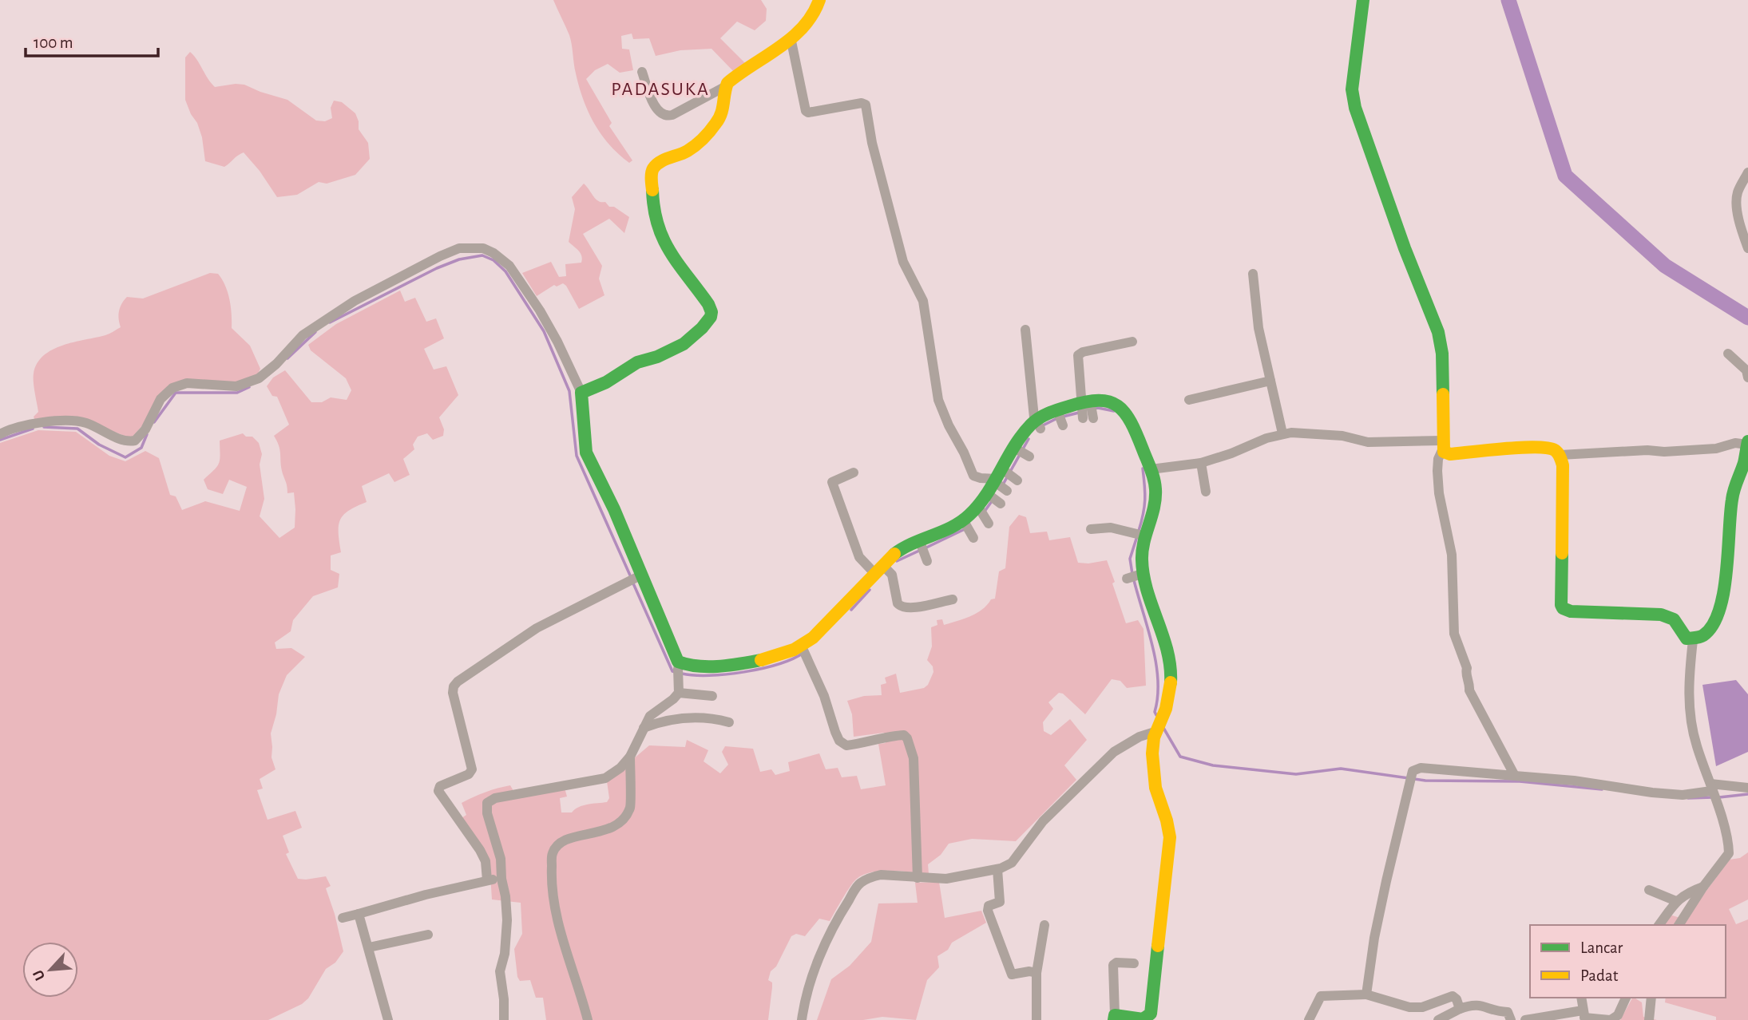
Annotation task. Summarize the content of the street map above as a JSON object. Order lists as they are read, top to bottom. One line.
{"districts":["PADASUKA"],"legend":["Lancar","Padat"],"scale_bar":"100 m","north":"bottom left"}
